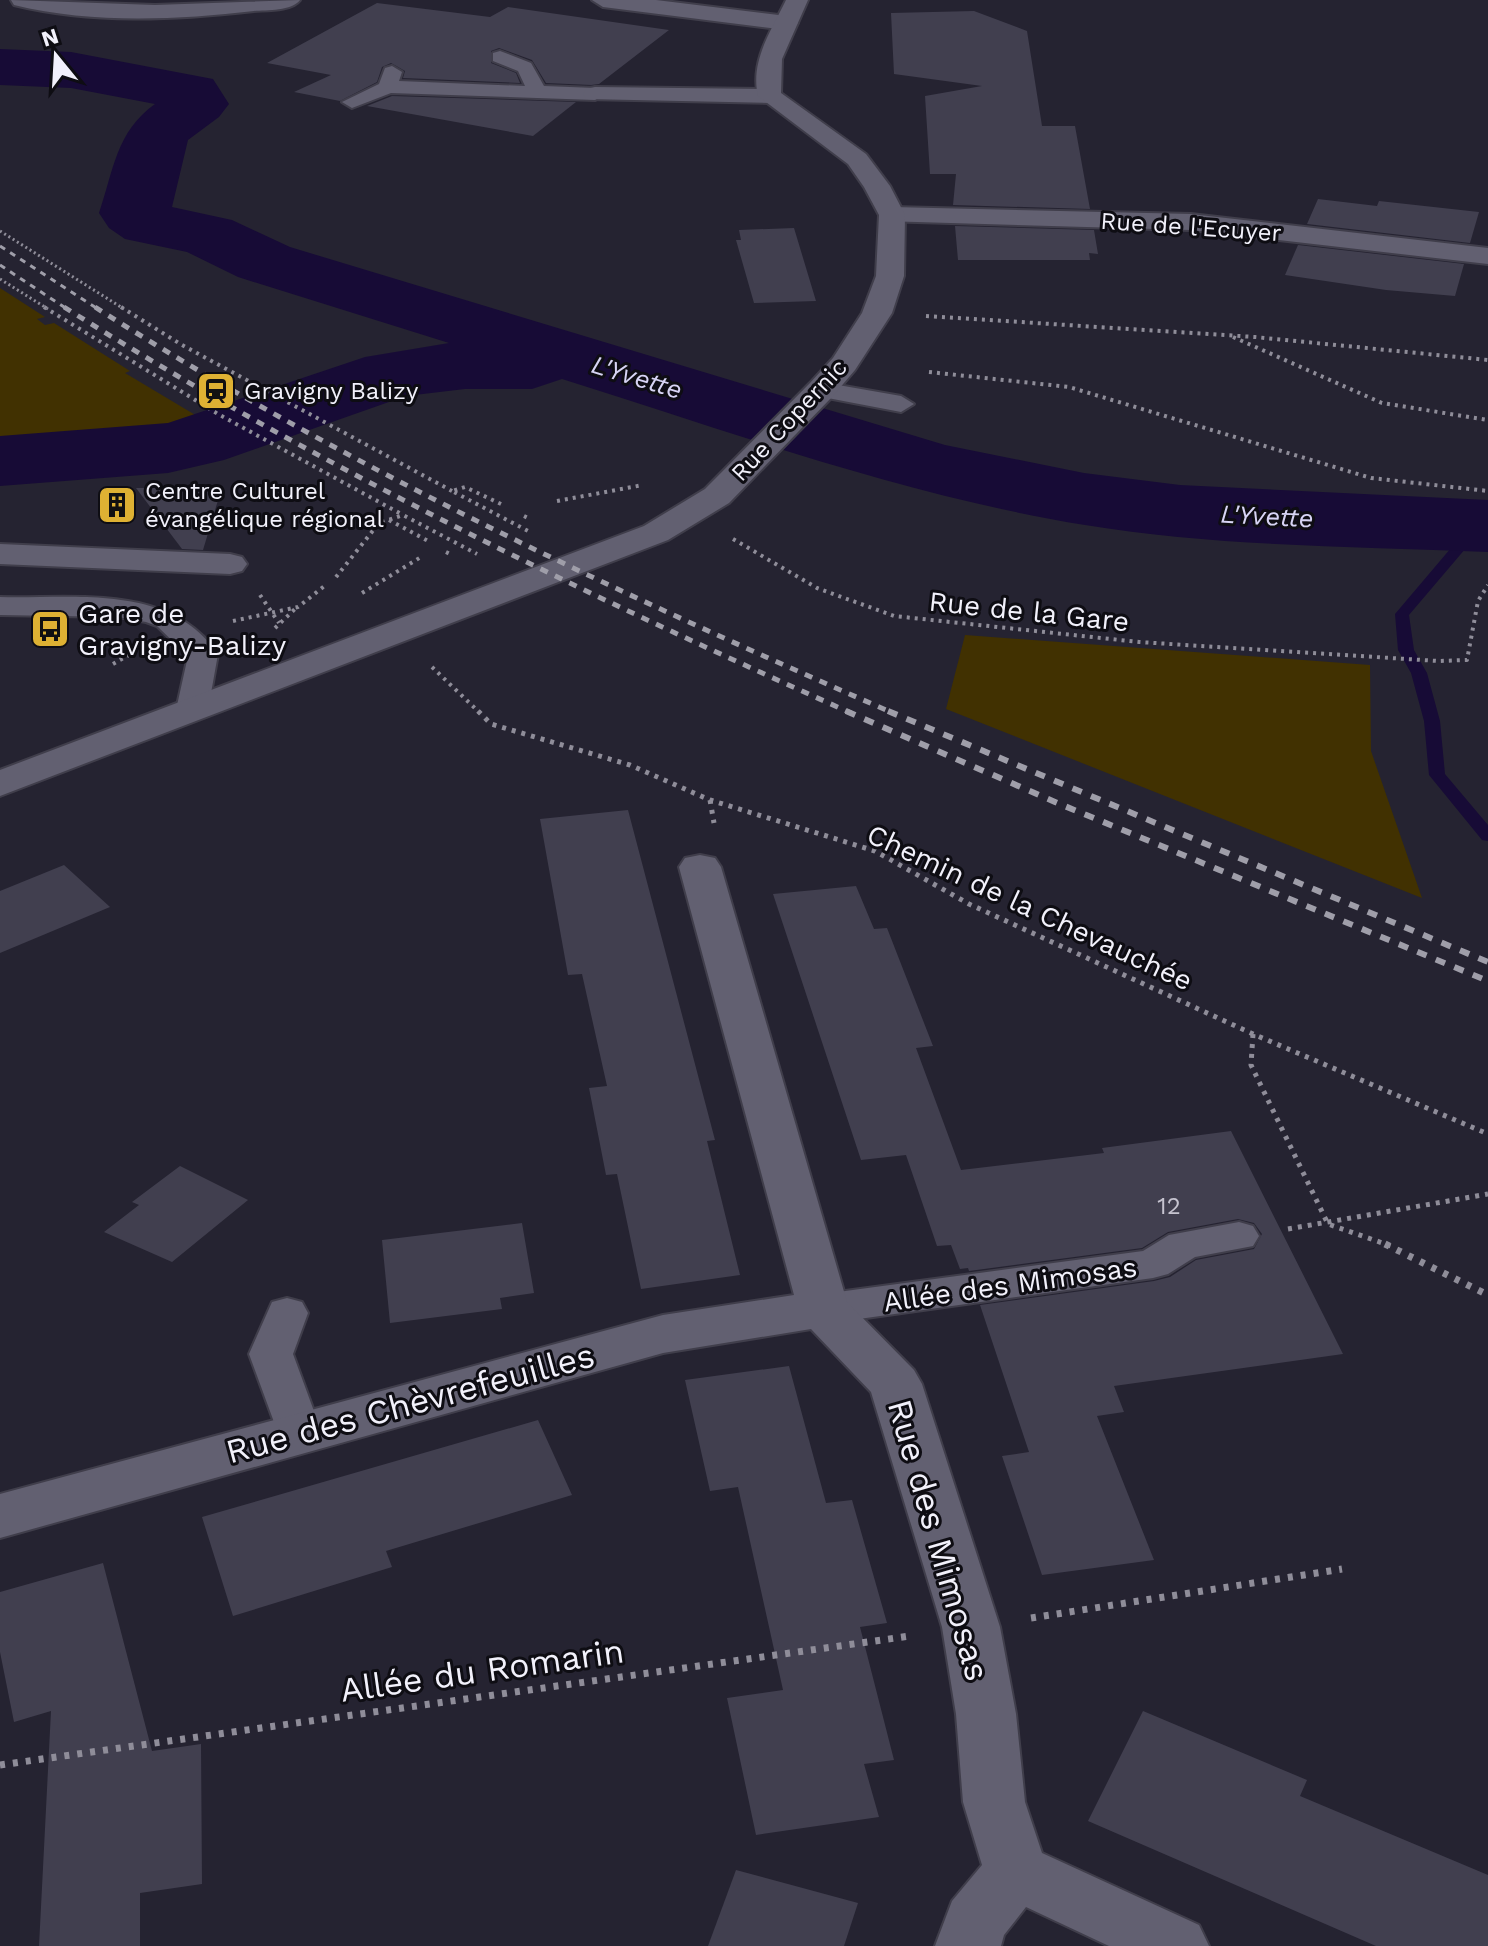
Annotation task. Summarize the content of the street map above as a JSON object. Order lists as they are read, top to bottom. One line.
{"streets":{"street":["Rue de l'Ecuyer","Rue Copernic","Rue des Chèvrefeuilles","Rue des Mimosas"],"lane":["Allée des Mimosas"],"path":["Rue de la Gare","Chemin de la Chevauchée","Allée du Romarin"]},"crossings":[["Rue de l'Ecuyer","Rue Copernic"],["Rue Copernic","Rue de la Gare"],["Rue Copernic","Chemin de la Chevauchée"],["Allée des Mimosas","Rue des Chèvrefeuilles"],["Allée des Mimosas","Rue des Mimosas"],["Rue des Chèvrefeuilles","Rue des Mimosas"],["Rue des Mimosas","Allée du Romarin"]],"water":["L'Yvette"],"places":{"station":["Gravigny Balizy"],"building":["Centre Culturel évangélique régional"],"bus stop":["Gare de Gravigny-Balizy"]},"house_numbers":["12"],"north":"top"}
